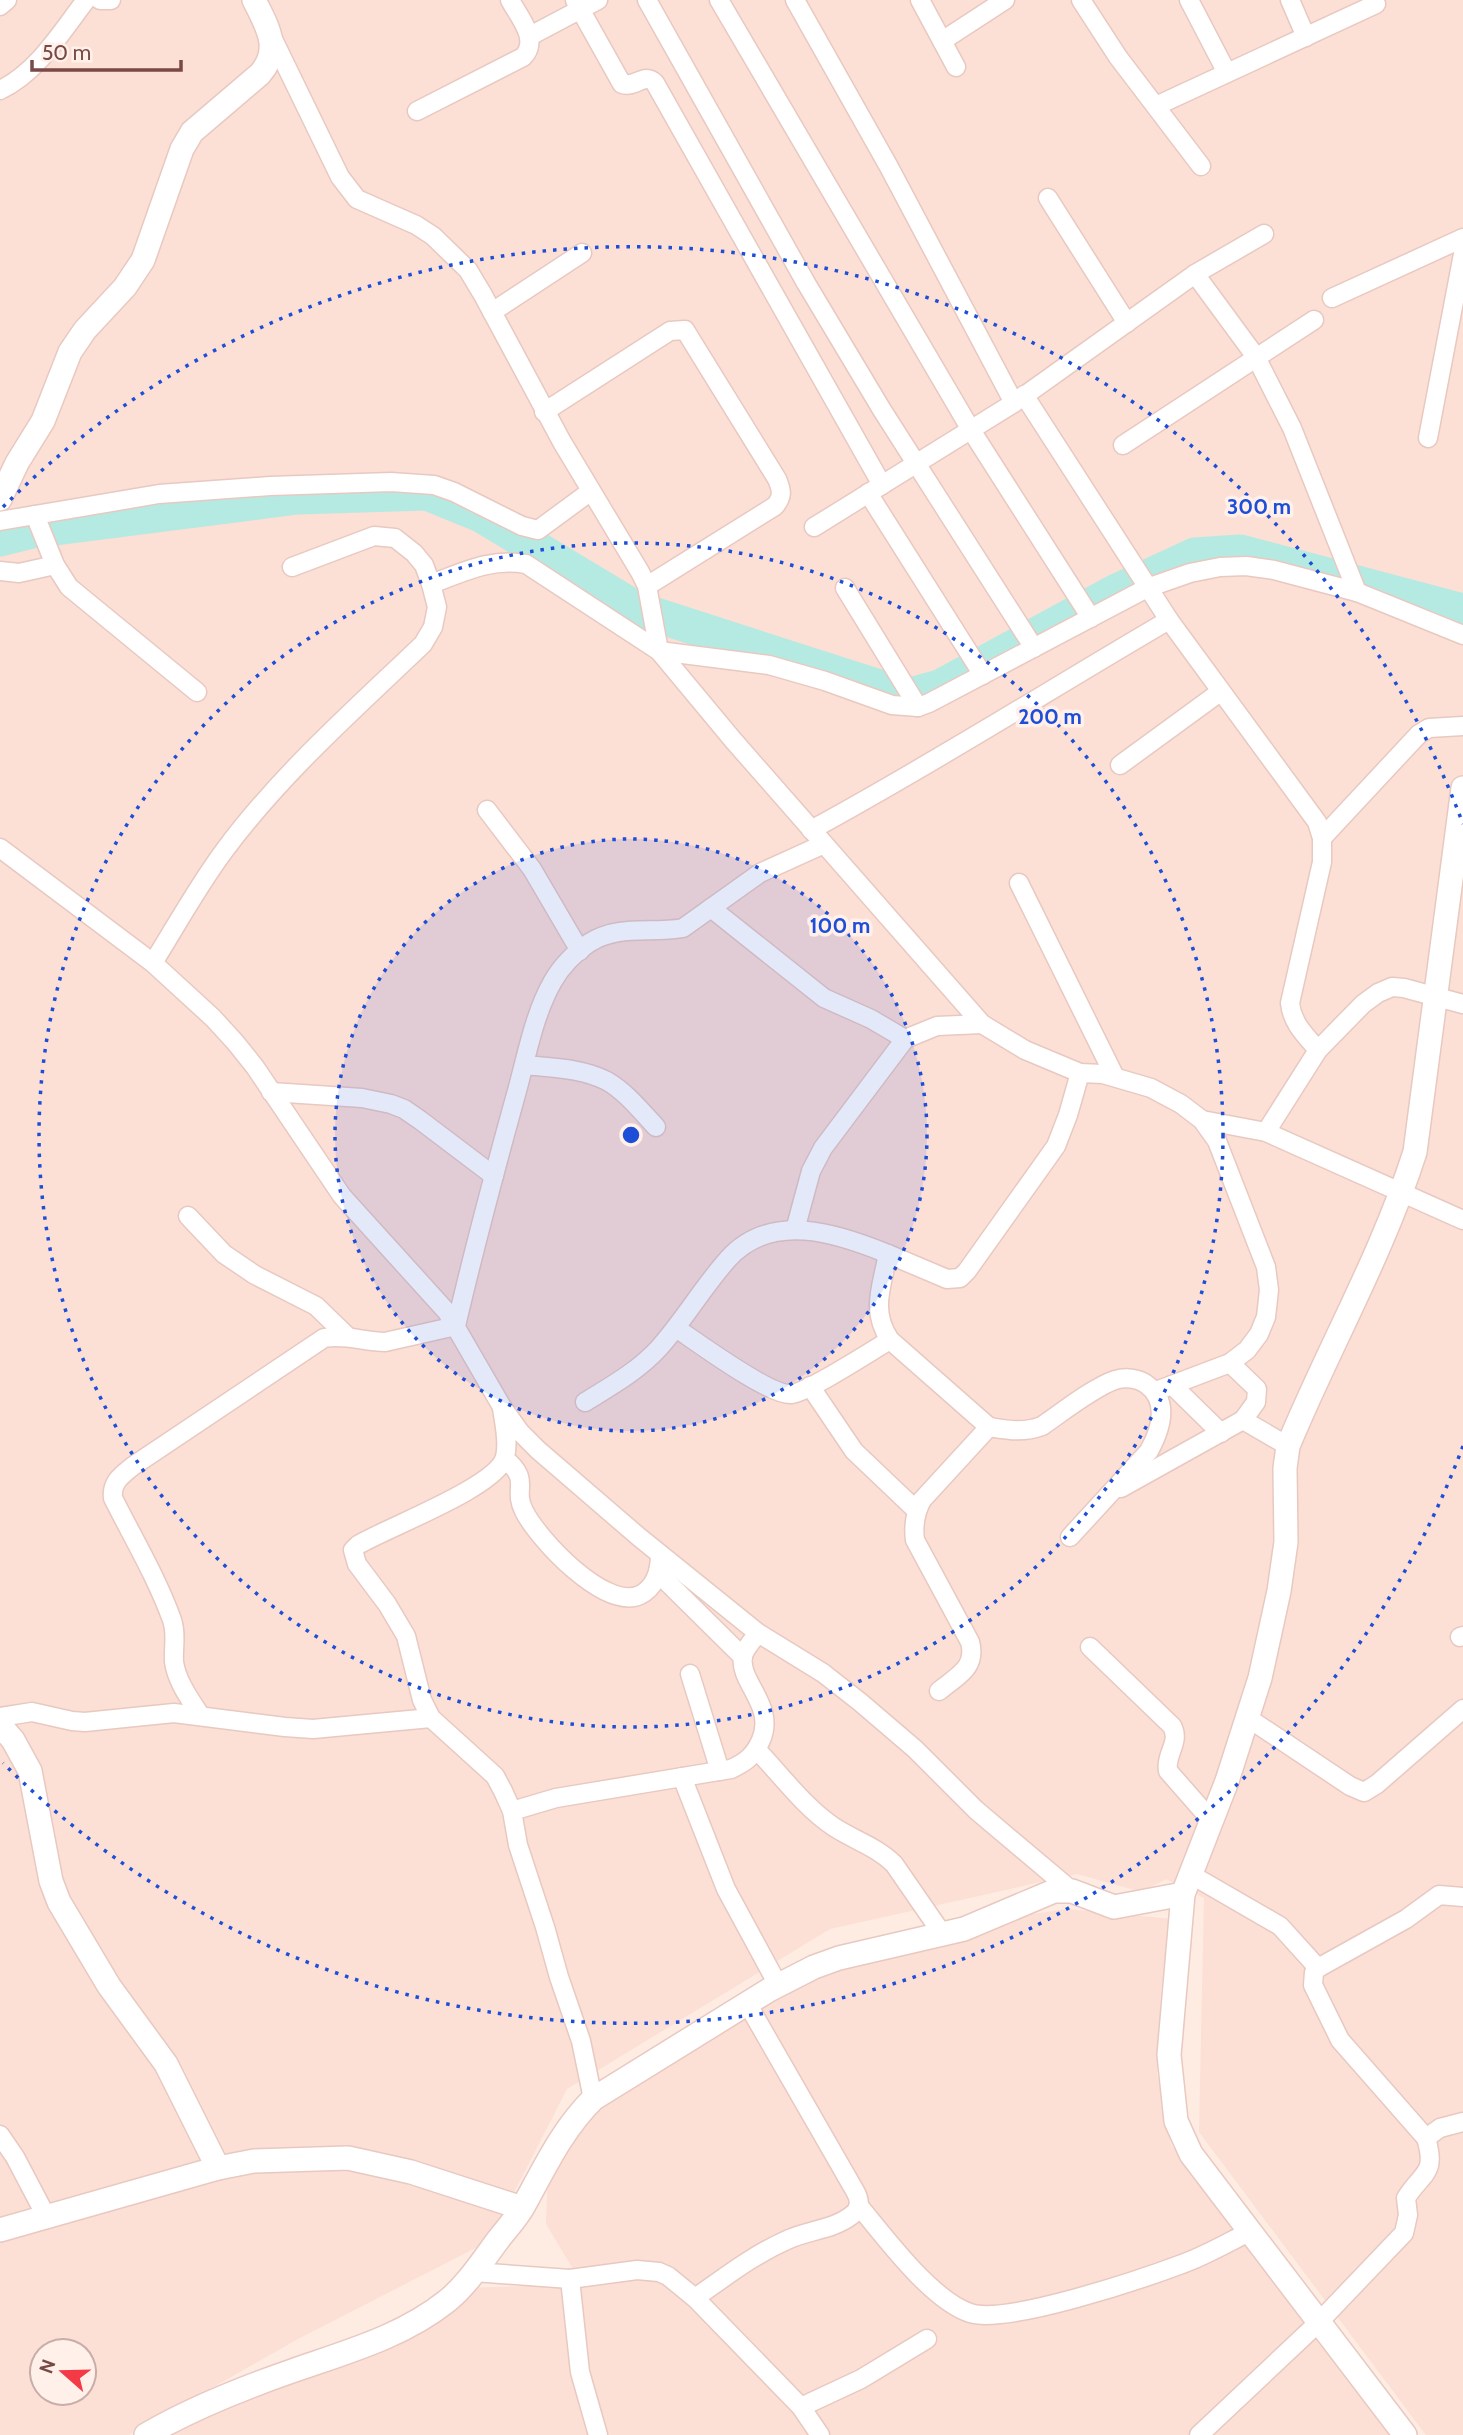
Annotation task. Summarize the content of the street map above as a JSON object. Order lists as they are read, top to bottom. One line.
{"scale_bar":"50 m","north":"left","rings":["300 m","200 m","100 m"]}
